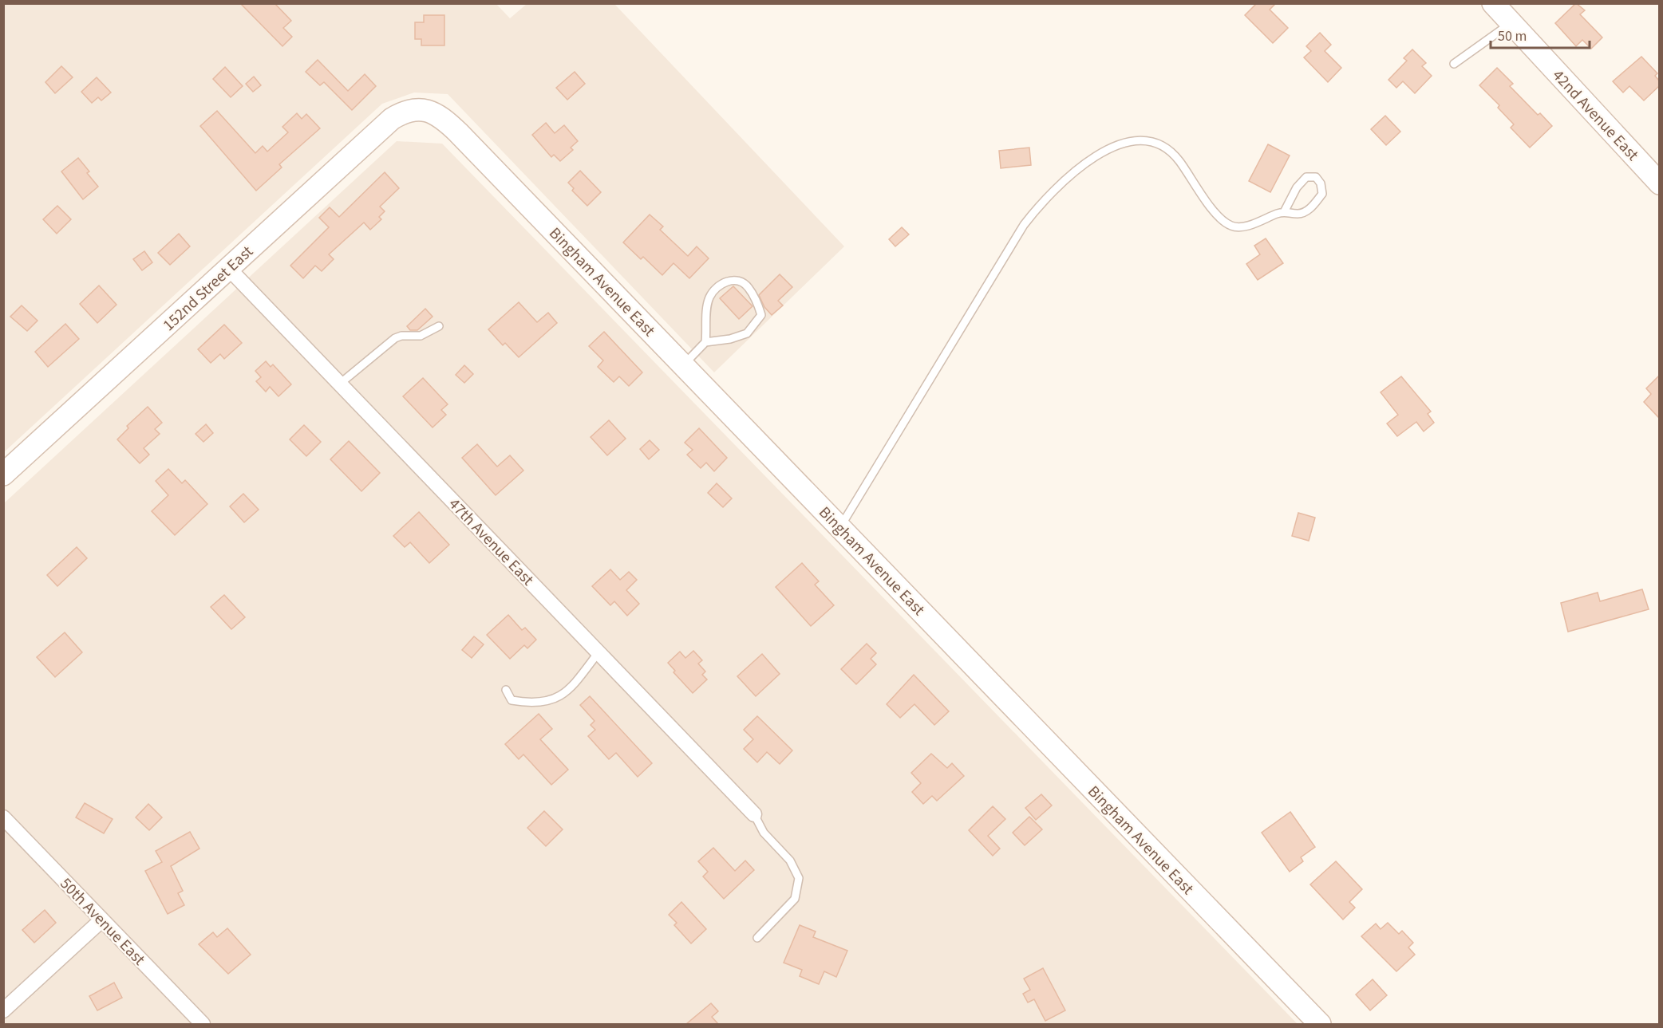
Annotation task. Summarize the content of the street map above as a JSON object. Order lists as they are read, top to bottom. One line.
{"streets":{"street":["42nd Avenue East","Bingham Avenue East","152nd Street East","47th Avenue East","50th Avenue East"]},"crossings":[["Bingham Avenue East","152nd Street East"],["152nd Street East","47th Avenue East"]],"scale_bar":"50 m"}
